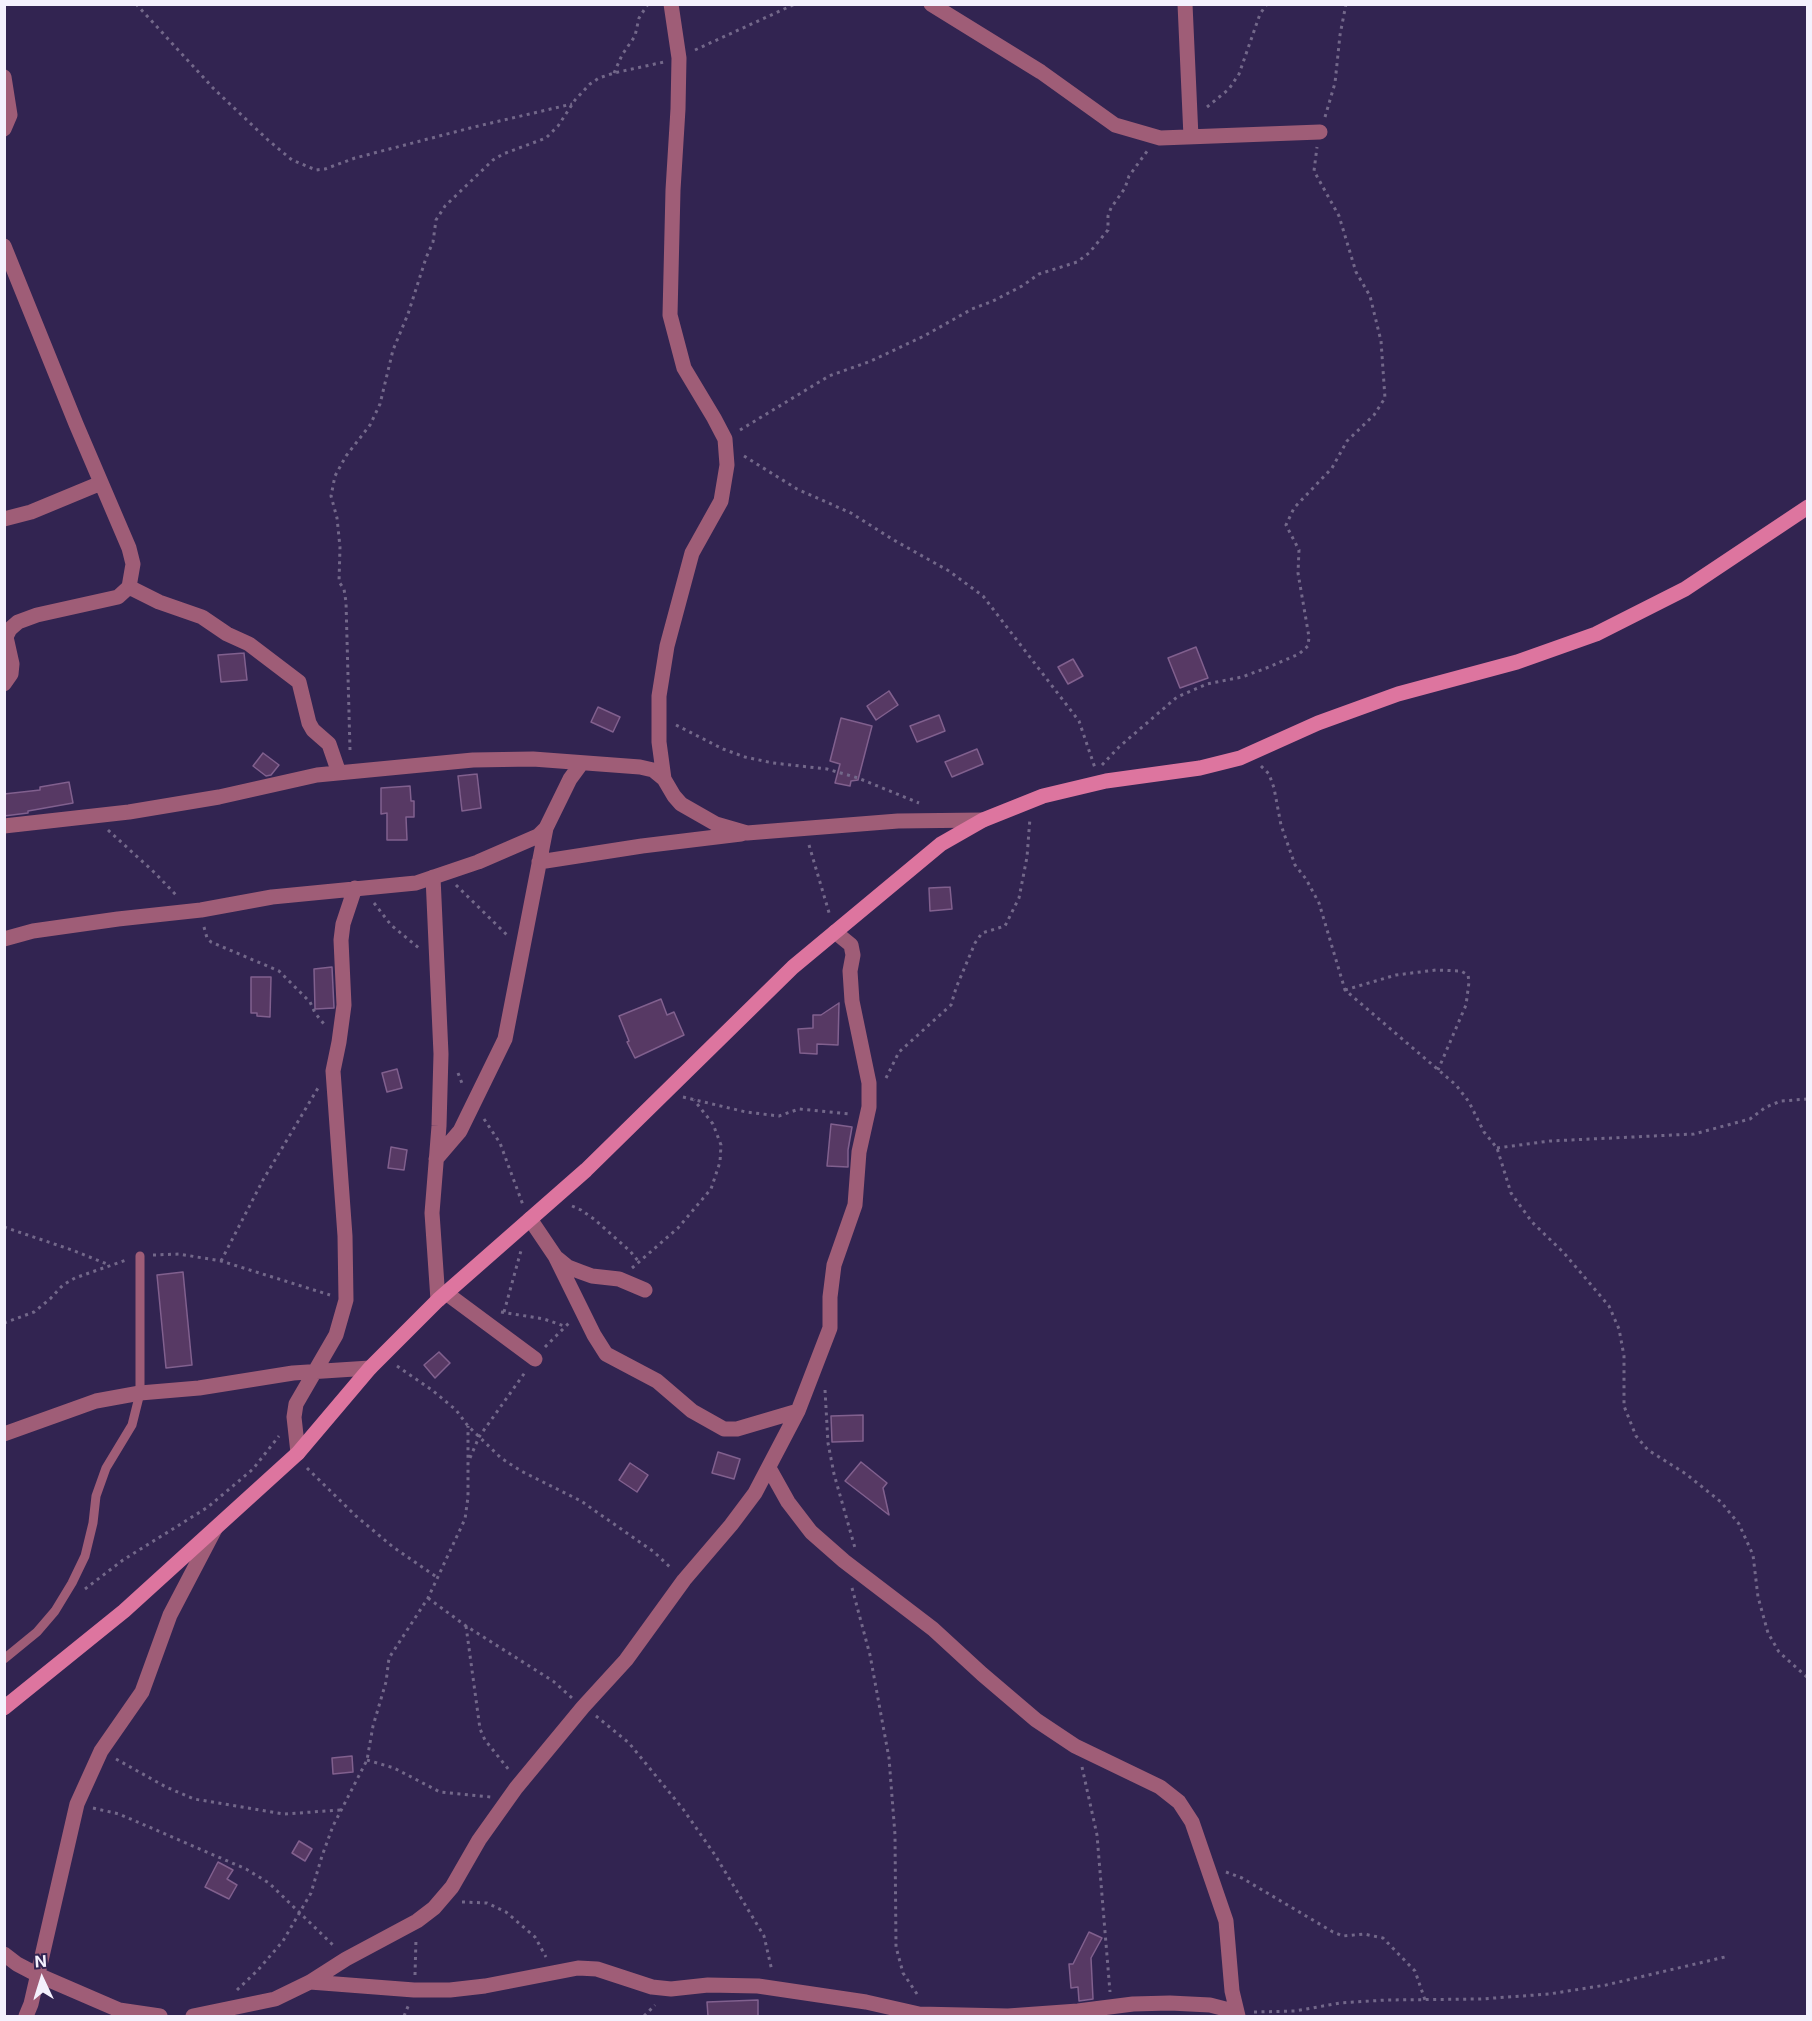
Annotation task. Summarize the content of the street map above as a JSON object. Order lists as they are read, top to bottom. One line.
{"north":"top"}
